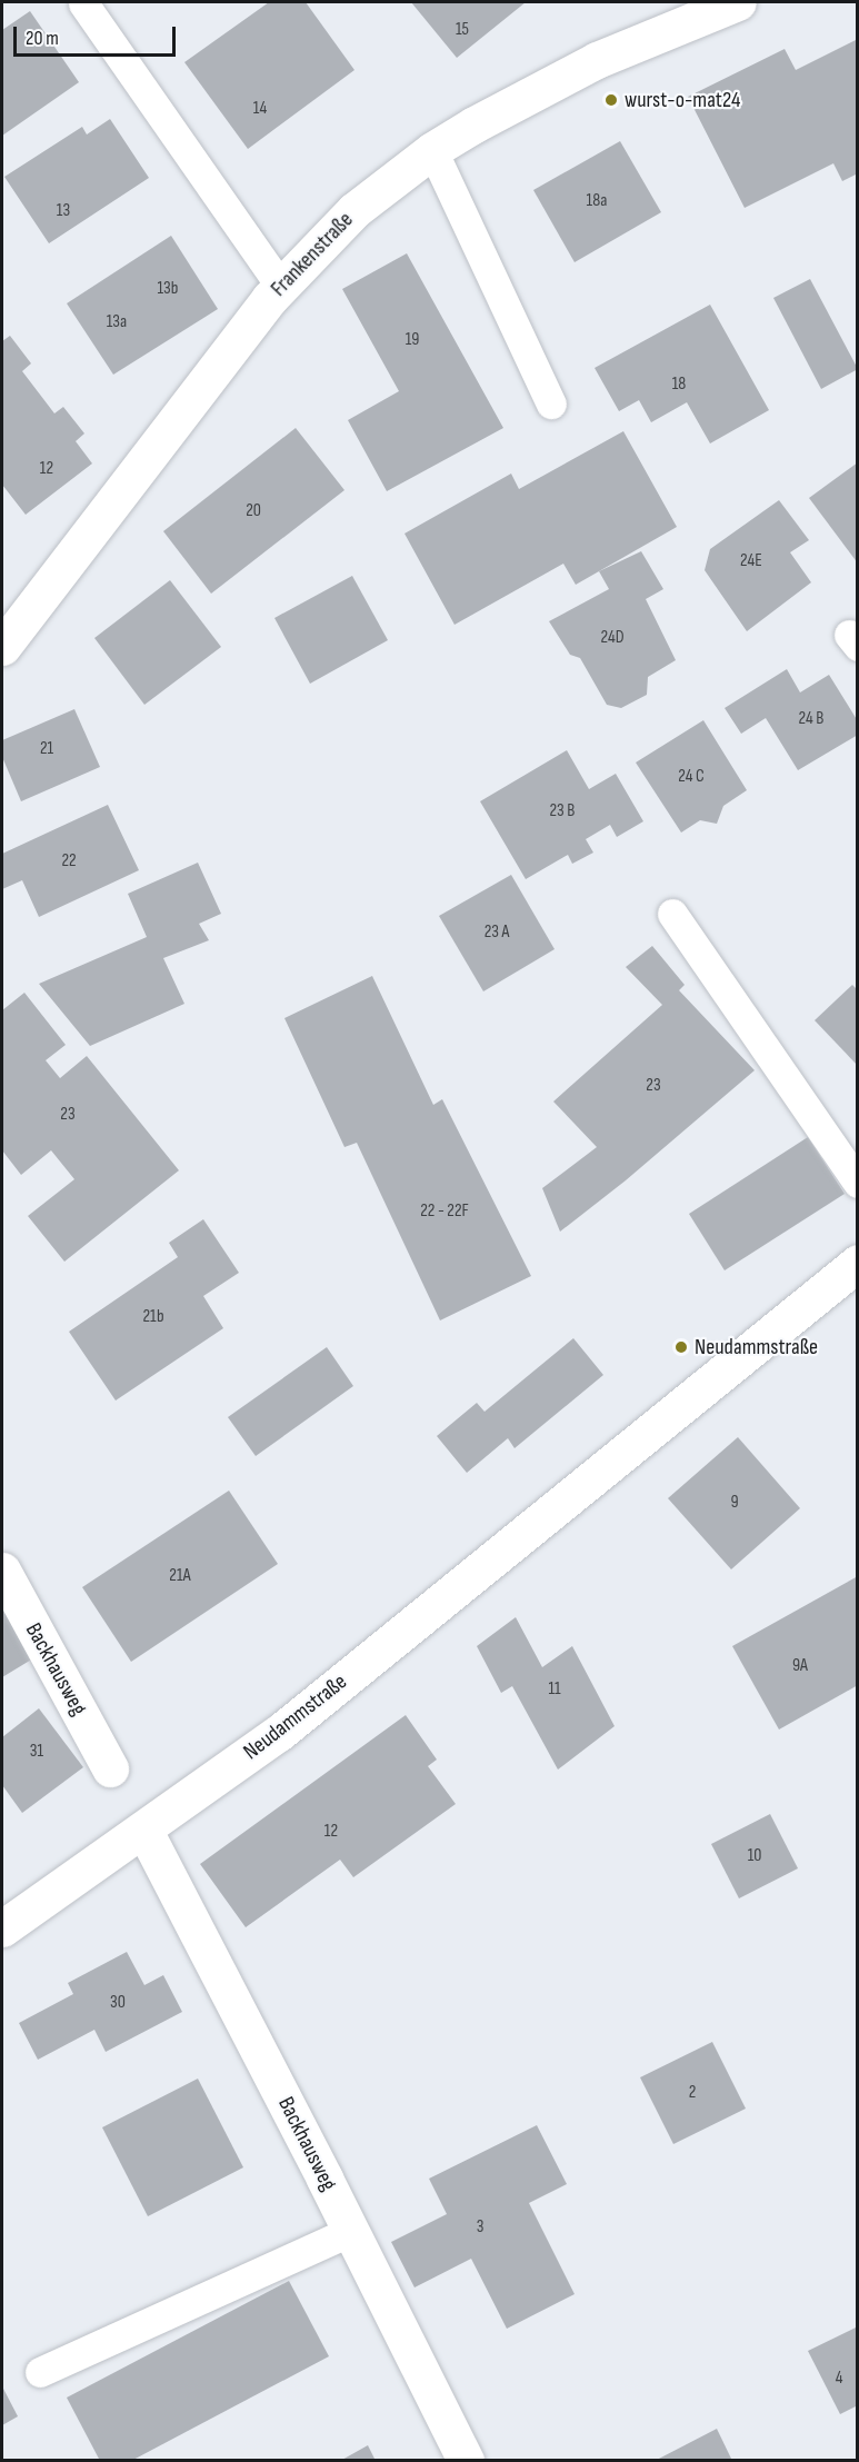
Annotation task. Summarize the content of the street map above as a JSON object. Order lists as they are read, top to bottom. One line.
{"streets":{"street":["Frankenstraße","Backhausweg","Neudammstraße"]},"crossings":[["Backhausweg","Neudammstraße"]],"places":["wurst-o-mat24","Neudammstraße"],"house_numbers":["15","14","18a","13","13b","13a","19","18","12","20","24E","24D","24 B","21","24 C","23 B","22","23 A","23","23","22 - 22F","21b","9","21A","9A","11","31","12","10","30","2","3","4"],"scale_bar":"20 m"}
